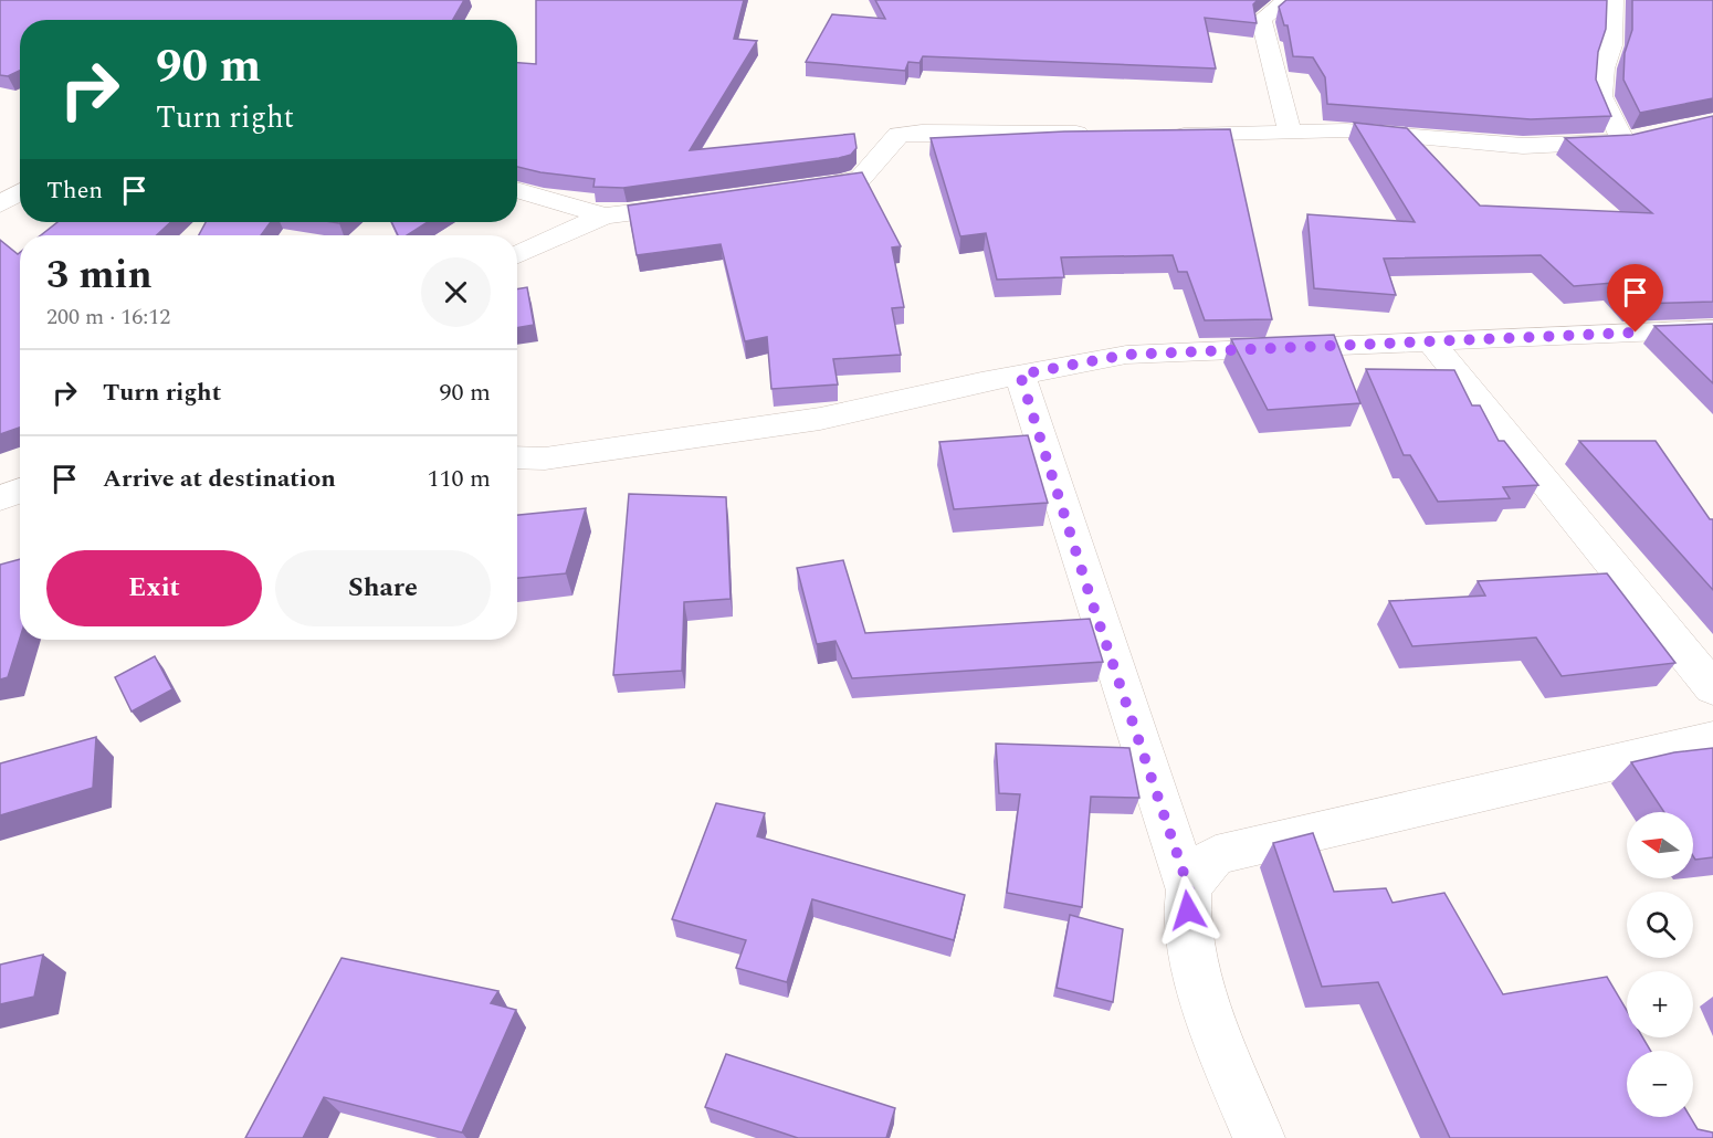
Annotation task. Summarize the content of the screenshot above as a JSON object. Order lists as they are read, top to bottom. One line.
{"north":"left","page":{"turn":["90 m","Turn right"],"then":"Then","heading":["3 min","200 m · 16:12"],"list":[{"name":"Turn right","value":"90 m"},{"name":"Arrive at destination","value":"110 m"}],"buttons":["Exit","Share"],"map_buttons":["+","−"]}}
